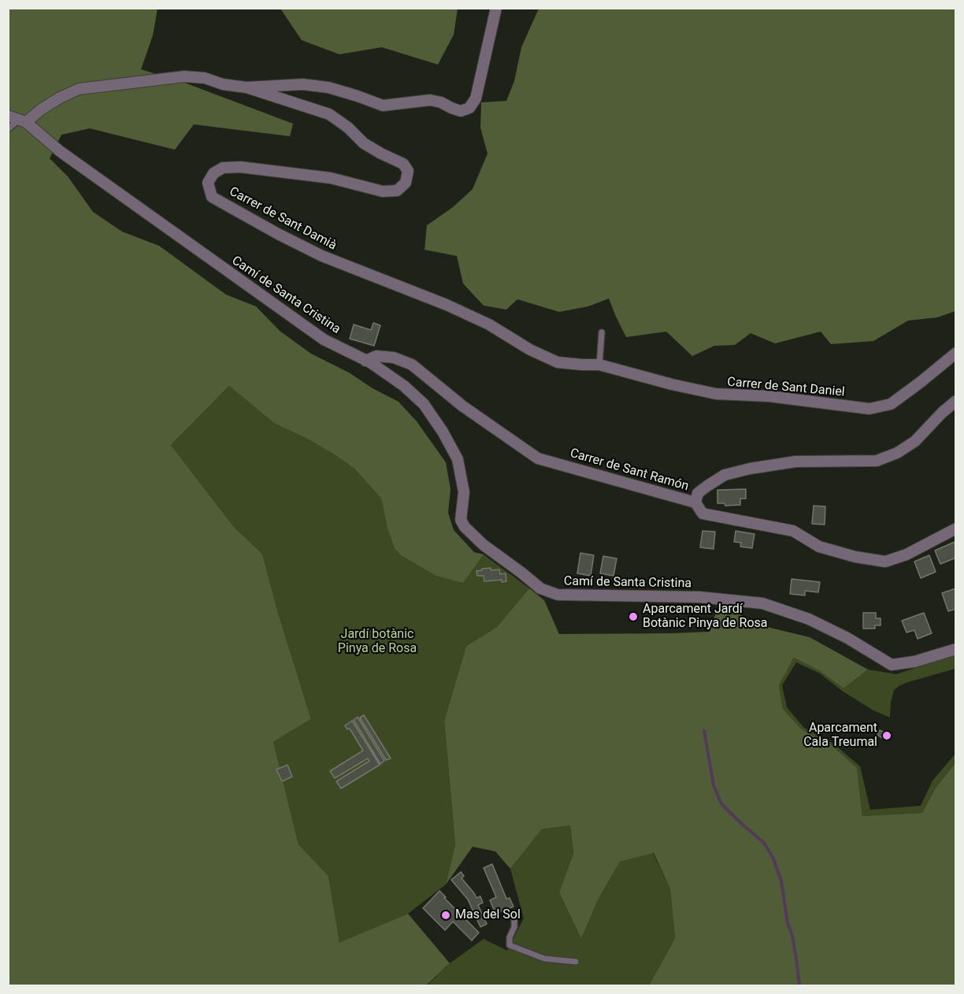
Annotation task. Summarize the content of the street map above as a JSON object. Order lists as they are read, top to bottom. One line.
{"streets":{"street":["Carrer de Sant Damià","Camí de Santa Cristina","Carrer de Sant Daniel","Carrer de Sant Ramón"]},"crossings":[["Carrer de Sant Damià","Carrer de Sant Daniel"],["Camí de Santa Cristina","Carrer de Sant Ramón"]],"parks":["Jardí botànic Pinya de Rosa"],"places":["Aparcament Jardí Botànic Pinya de Rosa","Aparcament Cala Treumal","Mas del Sol"]}
